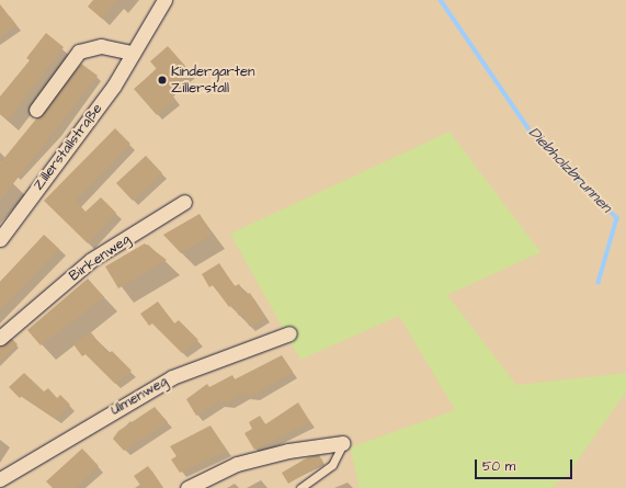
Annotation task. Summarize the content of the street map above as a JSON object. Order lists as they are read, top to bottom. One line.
{"streets":{"street":["Zillerstallstraße","Birkenweg","Ulmenweg"]},"water":["Diebholzbrunnen"],"places":["Kindergarten Zillerstall"],"scale_bar":"50 m"}
